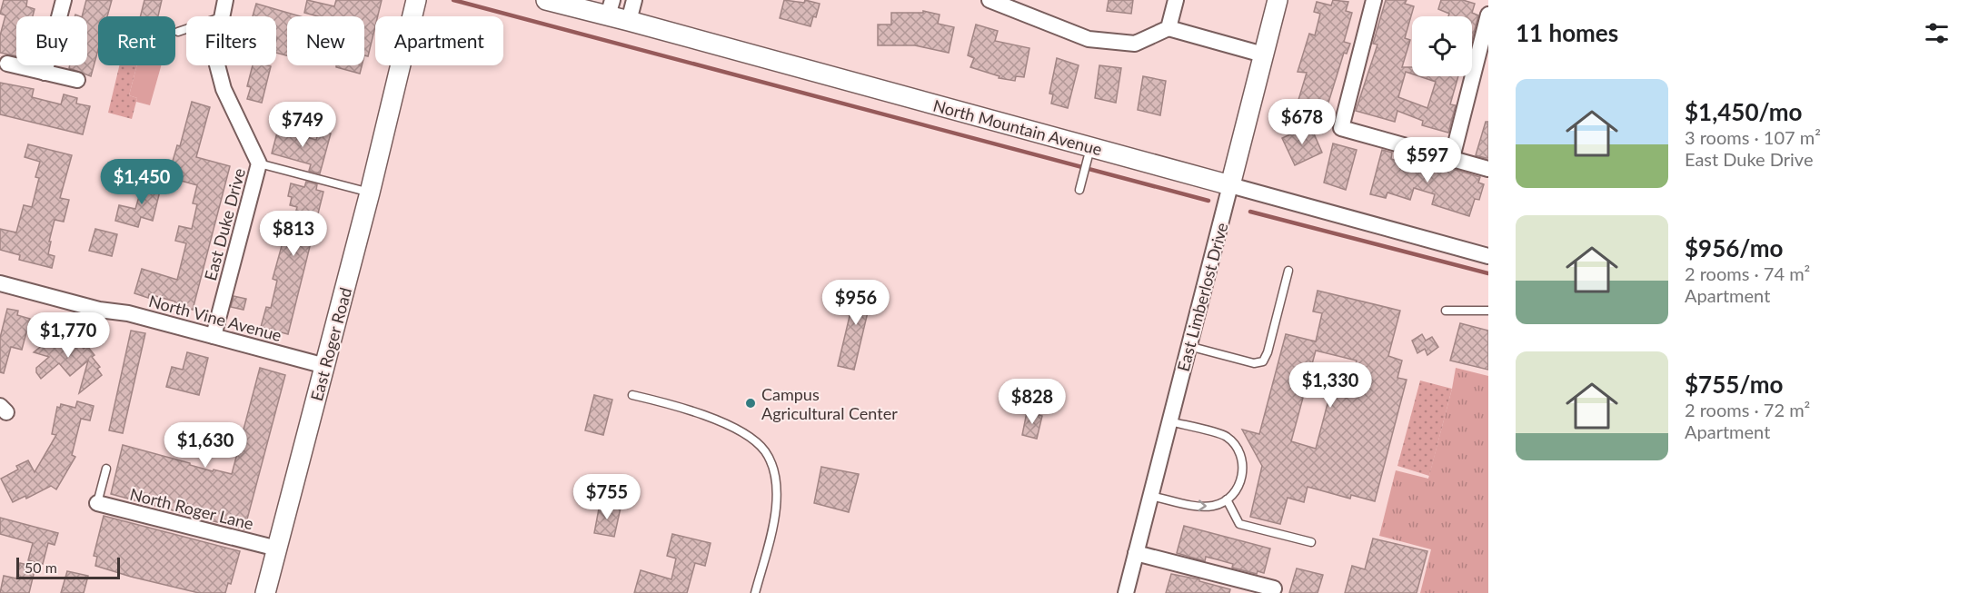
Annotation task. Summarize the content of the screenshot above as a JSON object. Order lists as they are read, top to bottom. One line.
{"streets":{"street":["North Mountain Avenue","East Duke Drive","East Limberlost Drive","North Vine Avenue","East Roger Road","North Roger Lane"]},"crossings":[["North Mountain Avenue","East Limberlost Drive"],["East Duke Drive","North Vine Avenue"],["North Vine Avenue","East Roger Road"],["East Roger Road","North Roger Lane"]],"places":["Campus Agricultural Center"],"scale_bar":"50 m","page":{"heading":"11 homes","chip":["Buy","Rent","Filters","New","Apartment"],"list":[{"name":"$1,450/mo","note":"3 rooms · 107 m² · East Duke Drive"},{"name":"$956/mo","note":"2 rooms · 74 m² · Apartment"},{"name":"$755/mo","note":"2 rooms · 72 m² · Apartment"}],"price":["$678","$749","$597","$1,450","$813","$956","$1,770","$1,330","$828","$1,630","$755"],"scale":"50 m"}}
